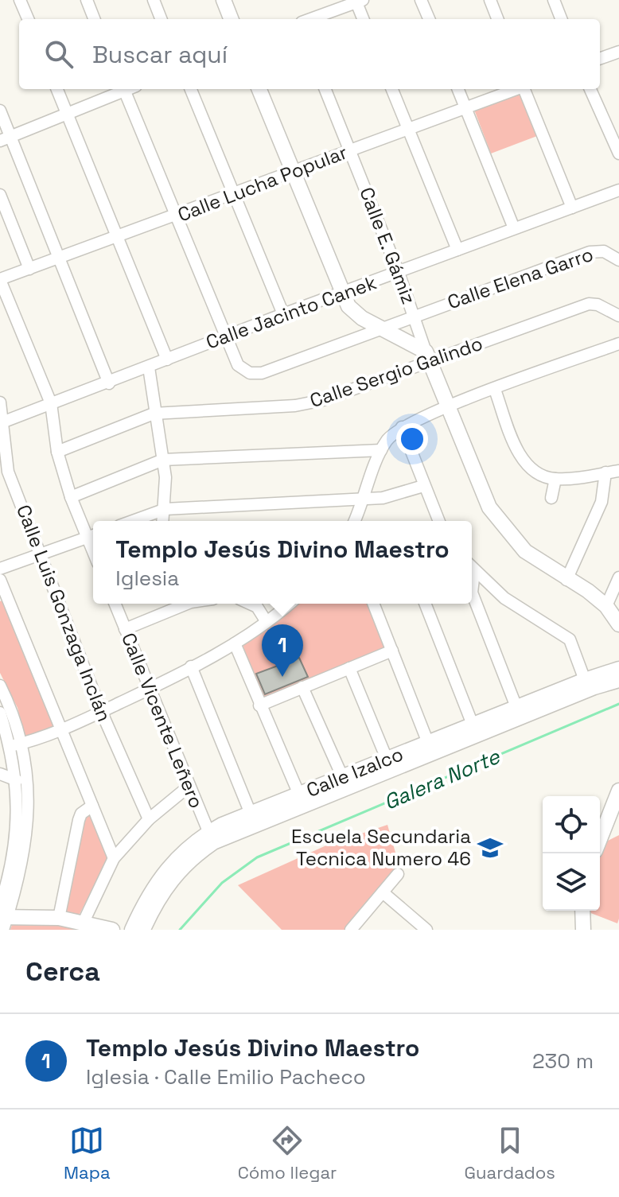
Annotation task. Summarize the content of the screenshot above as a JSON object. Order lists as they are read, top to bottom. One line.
{"streets":{"main road":["Calle E. Gámiz","Calle Izalco"],"street":["Calle Lucha Popular","Calle Elena Garro","Calle Jacinto Canek","Calle Sergio Galindo","Calle Luis Gonzaga Inclán","Calle Vicente Leñero"]},"crossings":[["Calle Lucha Popular","Calle E. Gámiz"],["Calle Lucha Popular","Calle Elena Garro"],["Calle E. Gámiz","Calle Elena Garro"],["Calle E. Gámiz","Calle Jacinto Canek"],["Calle E. Gámiz","Calle Sergio Galindo"],["Calle Elena Garro","Calle Jacinto Canek"],["Calle Jacinto Canek","Calle Luis Gonzaga Inclán"],["Calle Vicente Leñero","Calle Izalco"]],"water":["Galera Norte"],"places":{"school or university":["Escuela Secundaria Tecnica Numero 46"]},"page":{"search":"Buscar aquí","popup":["Templo Jesús Divino Maestro","Iglesia"],"pins":"1","heading":"Cerca","list":[{"mark":"1","name":"Templo Jesús Divino Maestro","note":"Iglesia · Calle Emilio Pacheco","value":"230 m"}],"nav":["Mapa","Cómo llegar","Guardados"]}}
